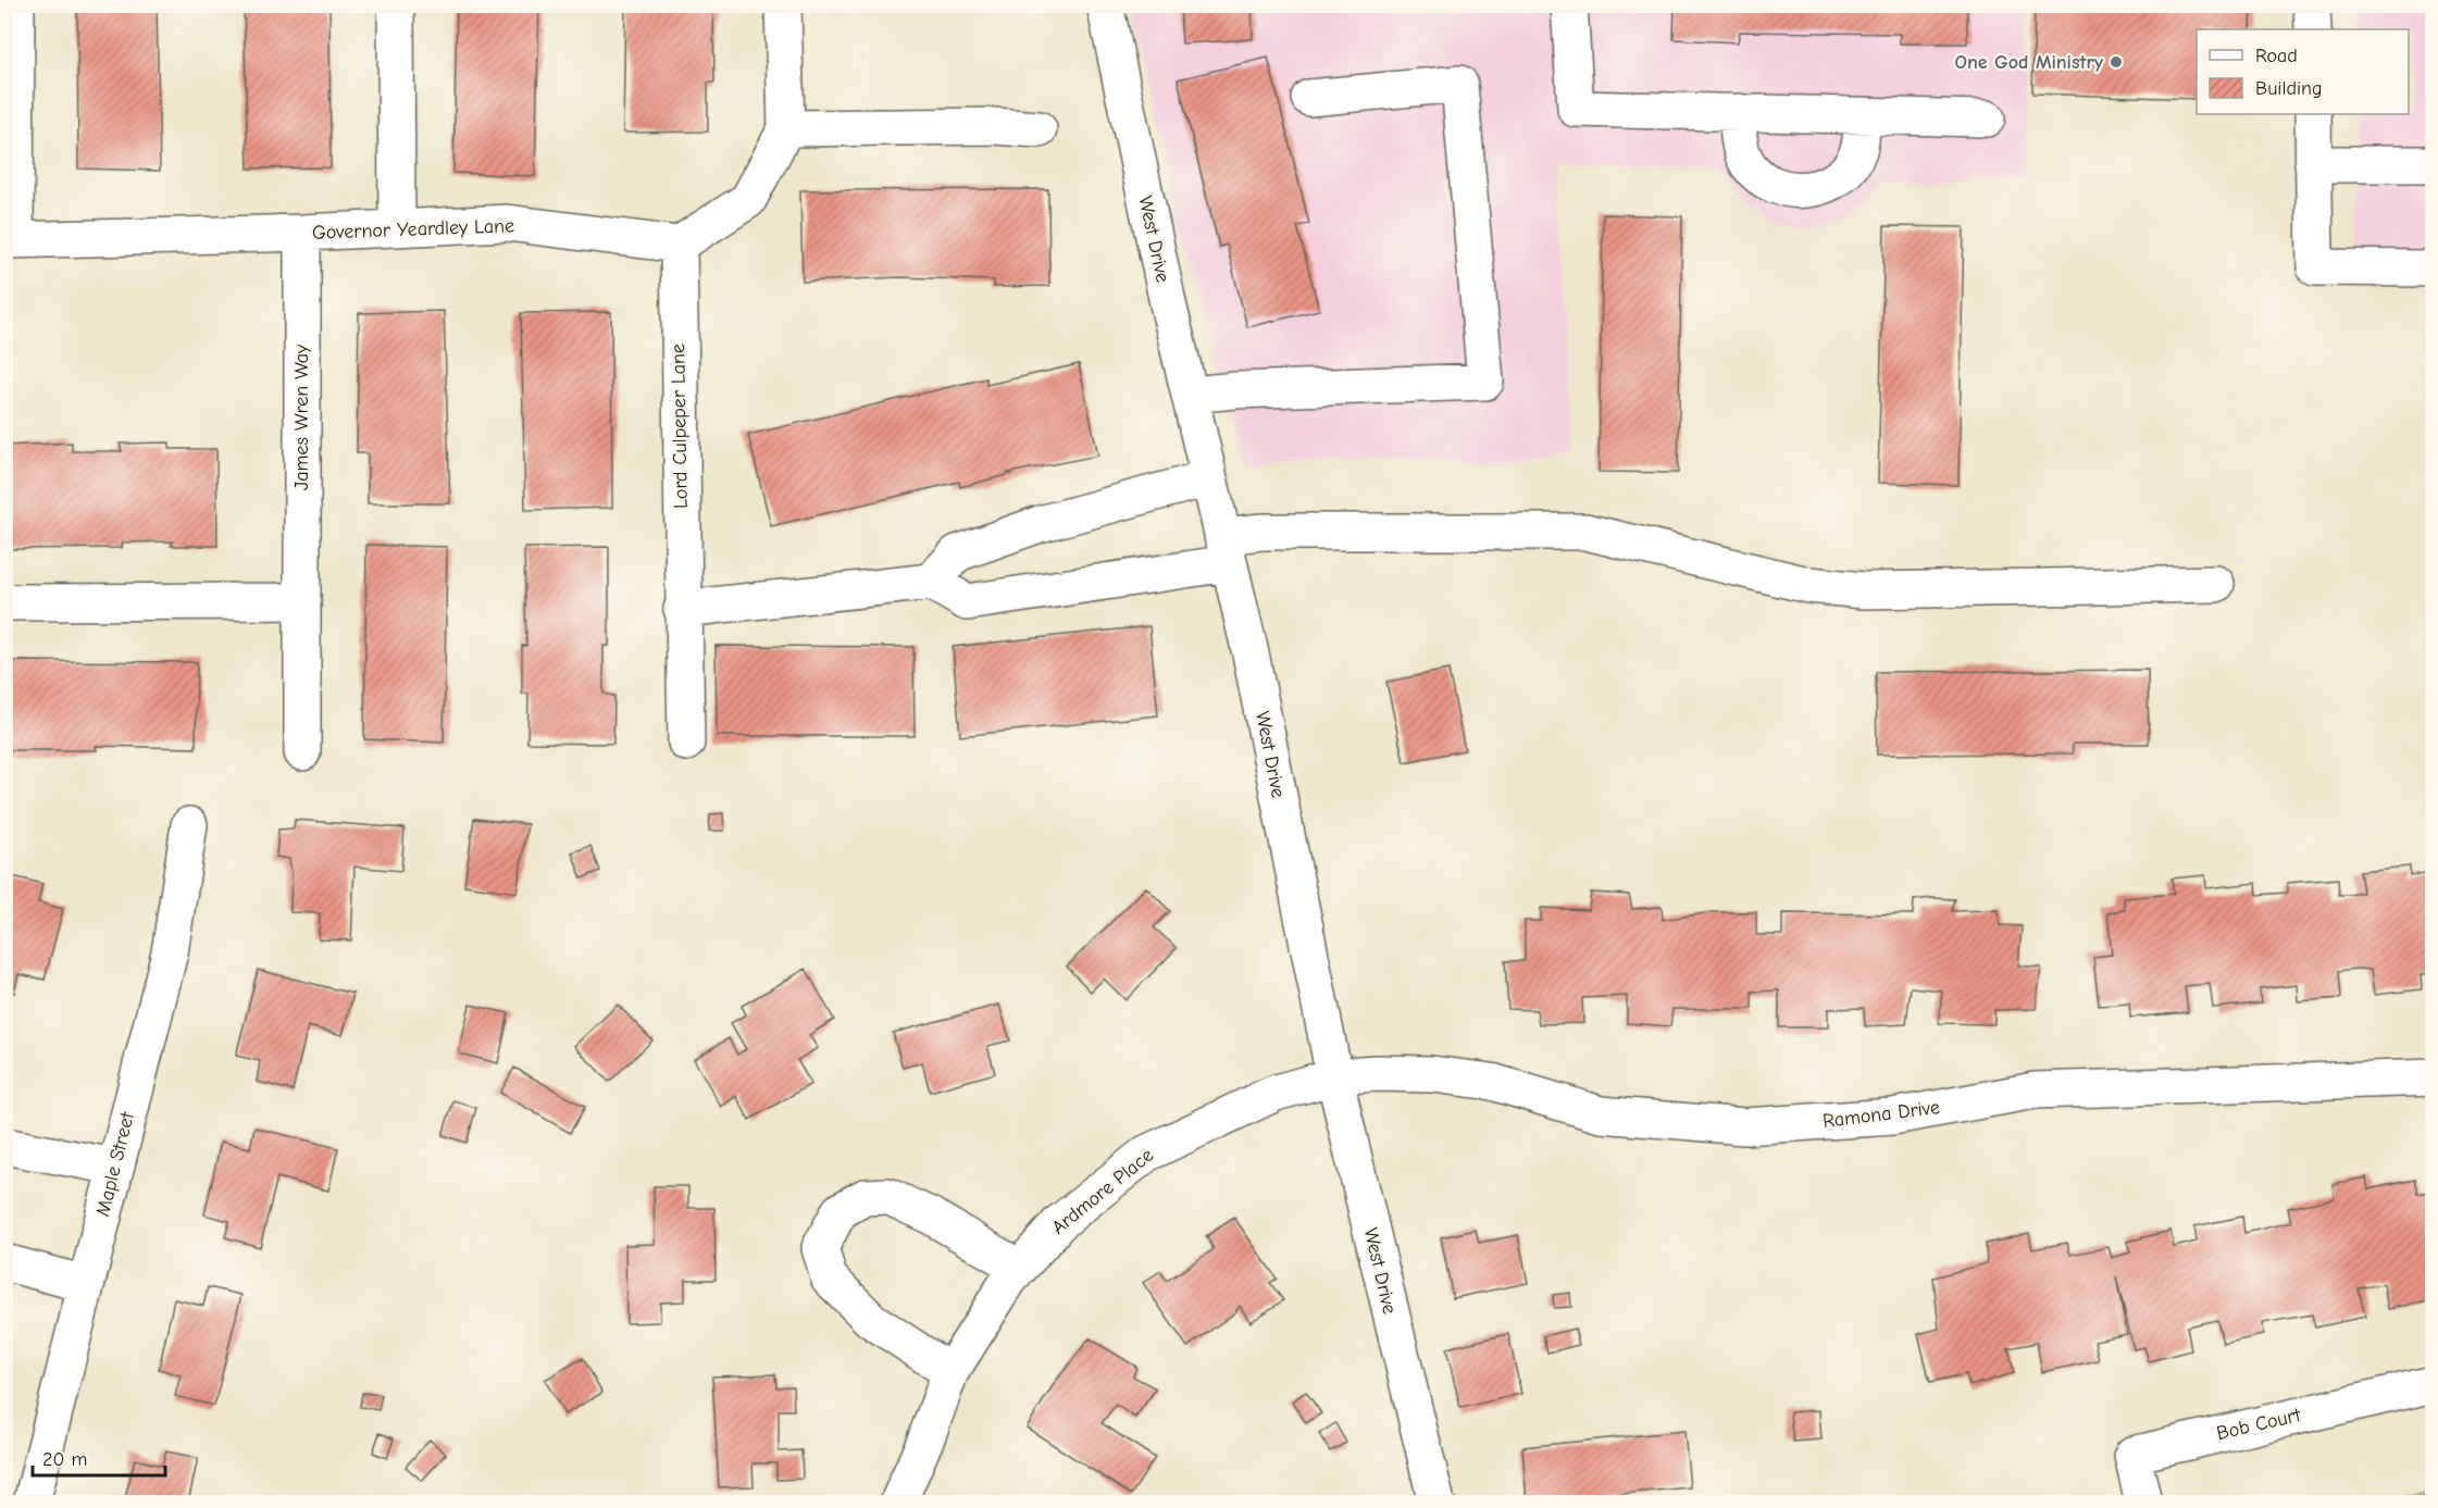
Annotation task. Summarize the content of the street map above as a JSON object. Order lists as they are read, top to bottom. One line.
{"streets":{"street":["Governor Yeardley Lane","West Drive","James Wren Way","Lord Culpeper Lane","Ramona Drive","Maple Street","Ardmore Place","Bob Court"]},"crossings":[["Governor Yeardley Lane","James Wren Way"],["Governor Yeardley Lane","Lord Culpeper Lane"],["West Drive","Ramona Drive"],["West Drive","Ardmore Place"],["Ramona Drive","Ardmore Place"]],"places":["One God Ministry"],"legend":["Road","Building"],"scale_bar":"20 m"}
